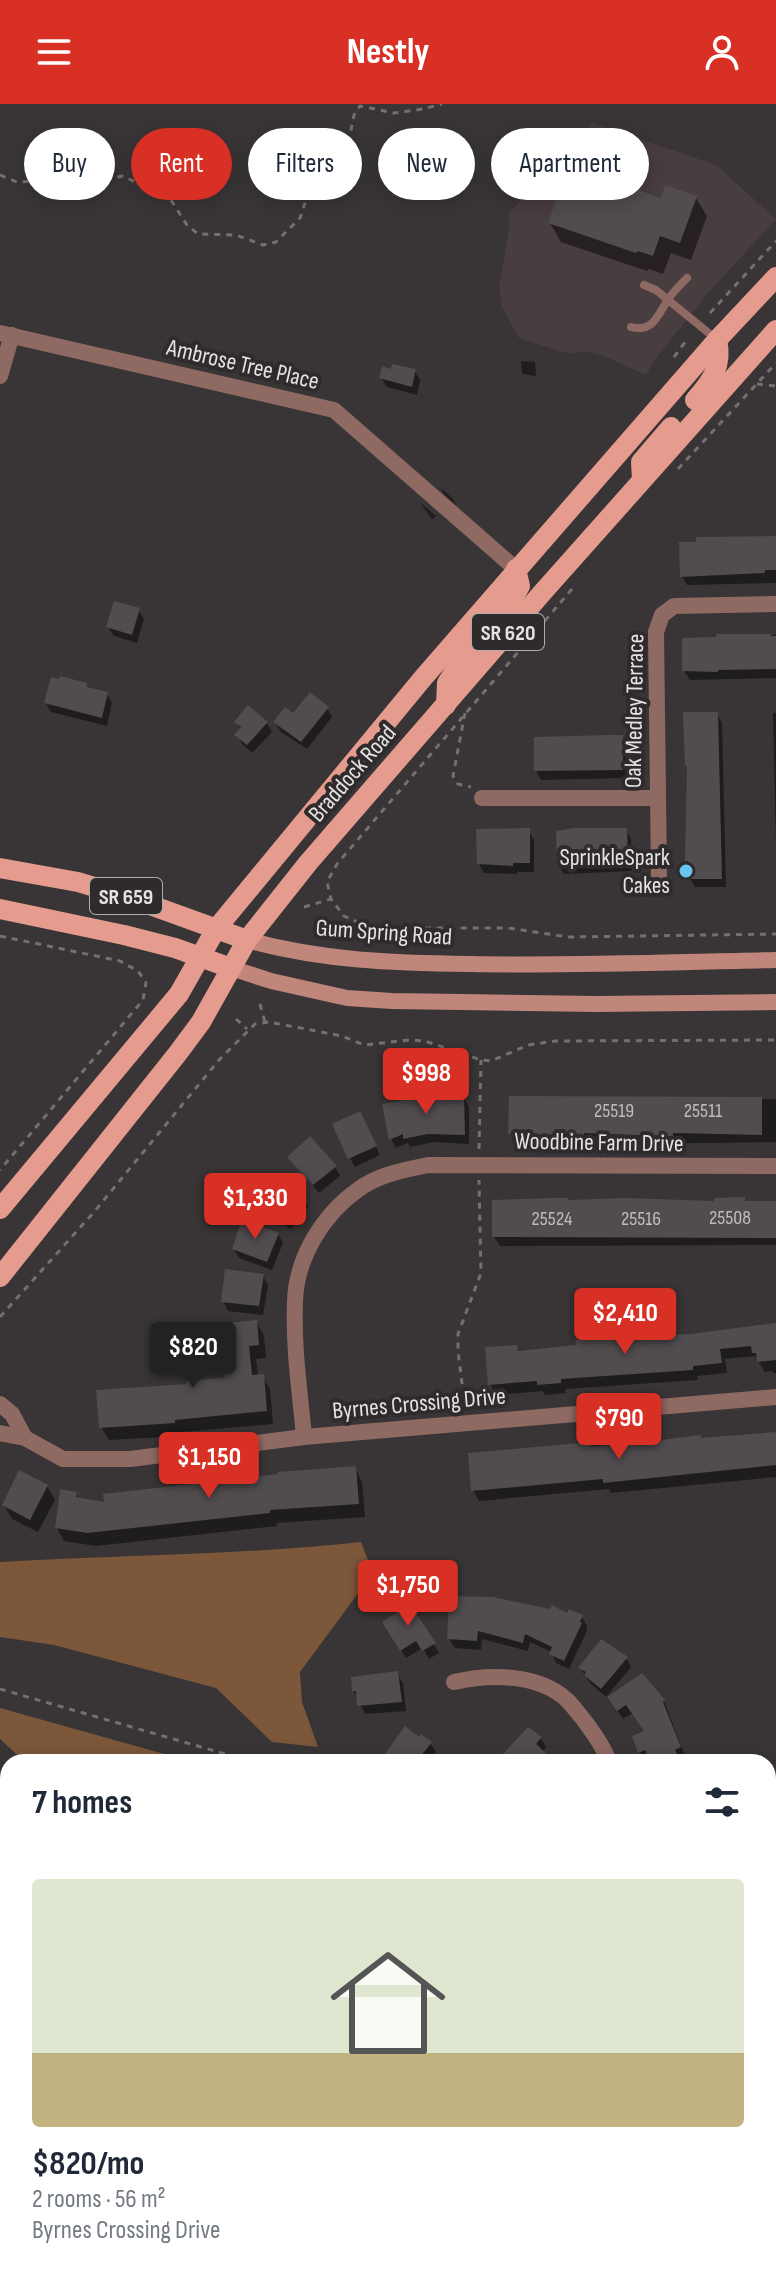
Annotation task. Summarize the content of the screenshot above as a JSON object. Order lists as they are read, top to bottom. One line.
{"streets":{"main road":["SR 620","Braddock Road","SR 659","Gum Spring Road"],"street":["Ambrose Tree Place","Oak Medley Terrace","Woodbine Farm Drive","Byrnes Crossing Drive"]},"crossings":[["Ambrose Tree Place","Braddock Road"],["Braddock Road","SR 659"],["Braddock Road","Gum Spring Road"],["Woodbine Farm Drive","Byrnes Crossing Drive"]],"places":["SprinkleSpark Cakes"],"house_numbers":["25519","25511","25508","25524","25516"],"page":{"header":"Nestly","chip":["Buy","Rent","Filters","New","Apartment"],"price":["$998","$1,330","$2,410","$820","$790","$1,150","$1,750"],"heading":"7 homes","list":[{"name":"$820/mo","note":"2 rooms · 56 m² · Byrnes Crossing Drive"}]}}
